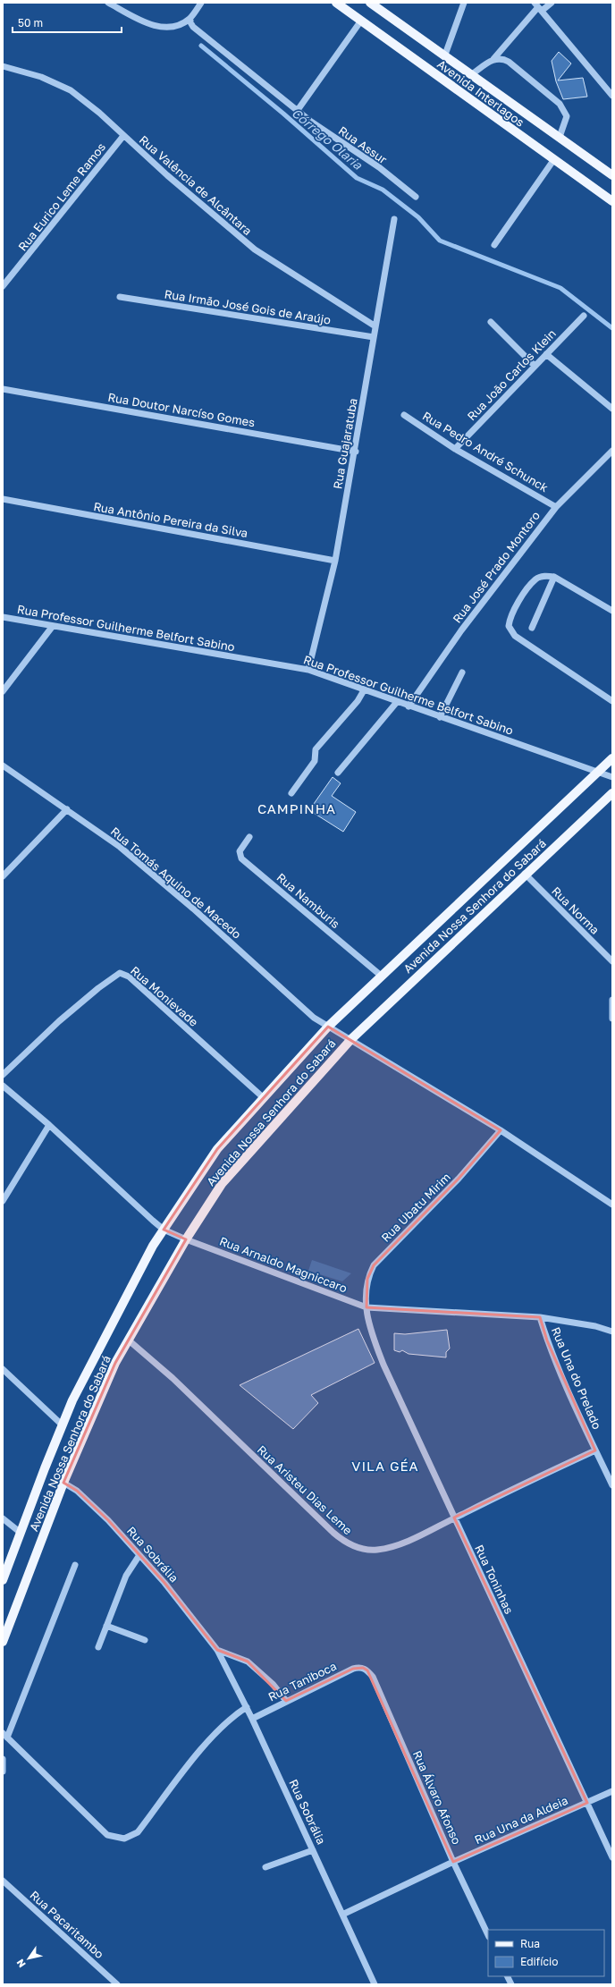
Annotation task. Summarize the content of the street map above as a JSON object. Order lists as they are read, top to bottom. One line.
{"streets":{"main road":["Avenida Interlagos","Avenida Nossa Senhora do Sabará"],"street":["Rua Assur","Rua Valência de Alcântara","Rua Eurico Leme Ramos","Rua Irmão José Gois de Araújo","Rua João Carlos Klein","Rua Doutor Narcíso Gomes","Rua Guajaratuba","Rua Pedro André Schunck","Rua Antônio Pereira da Silva","Rua José Prado Montoro","Rua Professor Guilherme Belfort Sabino","Rua Tomás Aquino de Macedo","Rua Namburis","Rua Norma","Rua Monievade","Rua Ubatu Mirim","Rua Arnaldo Magniccaro","Rua Una do Prelado","Rua Aristeu Dias Leme","Rua Sobrália","Rua Toninhas","Rua Taniboca","Rua Álvaro Afonso","Rua Una da Aldeia","Rua Pacaritambo"]},"crossings":[["Rua Valência de Alcântara","Rua Eurico Leme Ramos"],["Rua Valência de Alcântara","Rua Guajaratuba"],["Rua Irmão José Gois de Araújo","Rua Guajaratuba"],["Rua João Carlos Klein","Rua Pedro André Schunck"],["Rua Doutor Narcíso Gomes","Rua Guajaratuba"],["Rua Guajaratuba","Rua Antônio Pereira da Silva"],["Rua Guajaratuba","Rua Professor Guilherme Belfort Sabino"],["Rua Pedro André Schunck","Rua José Prado Montoro"],["Rua José Prado Montoro","Rua Professor Guilherme Belfort Sabino"],["Rua Professor Guilherme Belfort Sabino","Avenida Nossa Senhora do Sabará"],["Rua Tomás Aquino de Macedo","Avenida Nossa Senhora do Sabará"],["Rua Tomás Aquino de Macedo","Rua Ubatu Mirim"],["Rua Namburis","Avenida Nossa Senhora do Sabará"],["Avenida Nossa Senhora do Sabará","Rua Norma"],["Avenida Nossa Senhora do Sabará","Rua Monievade"],["Avenida Nossa Senhora do Sabará","Rua Arnaldo Magniccaro"],["Avenida Nossa Senhora do Sabará","Rua Aristeu Dias Leme"],["Avenida Nossa Senhora do Sabará","Rua Sobrália"],["Rua Ubatu Mirim","Rua Arnaldo Magniccaro"],["Rua Ubatu Mirim","Rua Toninhas"],["Rua Arnaldo Magniccaro","Rua Una do Prelado"],["Rua Arnaldo Magniccaro","Rua Toninhas"],["Rua Una do Prelado","Rua Aristeu Dias Leme"],["Rua Aristeu Dias Leme","Rua Toninhas"],["Rua Sobrália","Rua Taniboca"],["Rua Sobrália","Rua Una da Aldeia"],["Rua Toninhas","Rua Una da Aldeia"],["Rua Taniboca","Rua Álvaro Afonso"],["Rua Álvaro Afonso","Rua Una da Aldeia"]],"districts":["CAMPINHA","VILA GÉA"],"water":["Córrego Olaria"],"legend":["Rua","Edifício"],"scale_bar":"50 m","north":"bottom left"}
